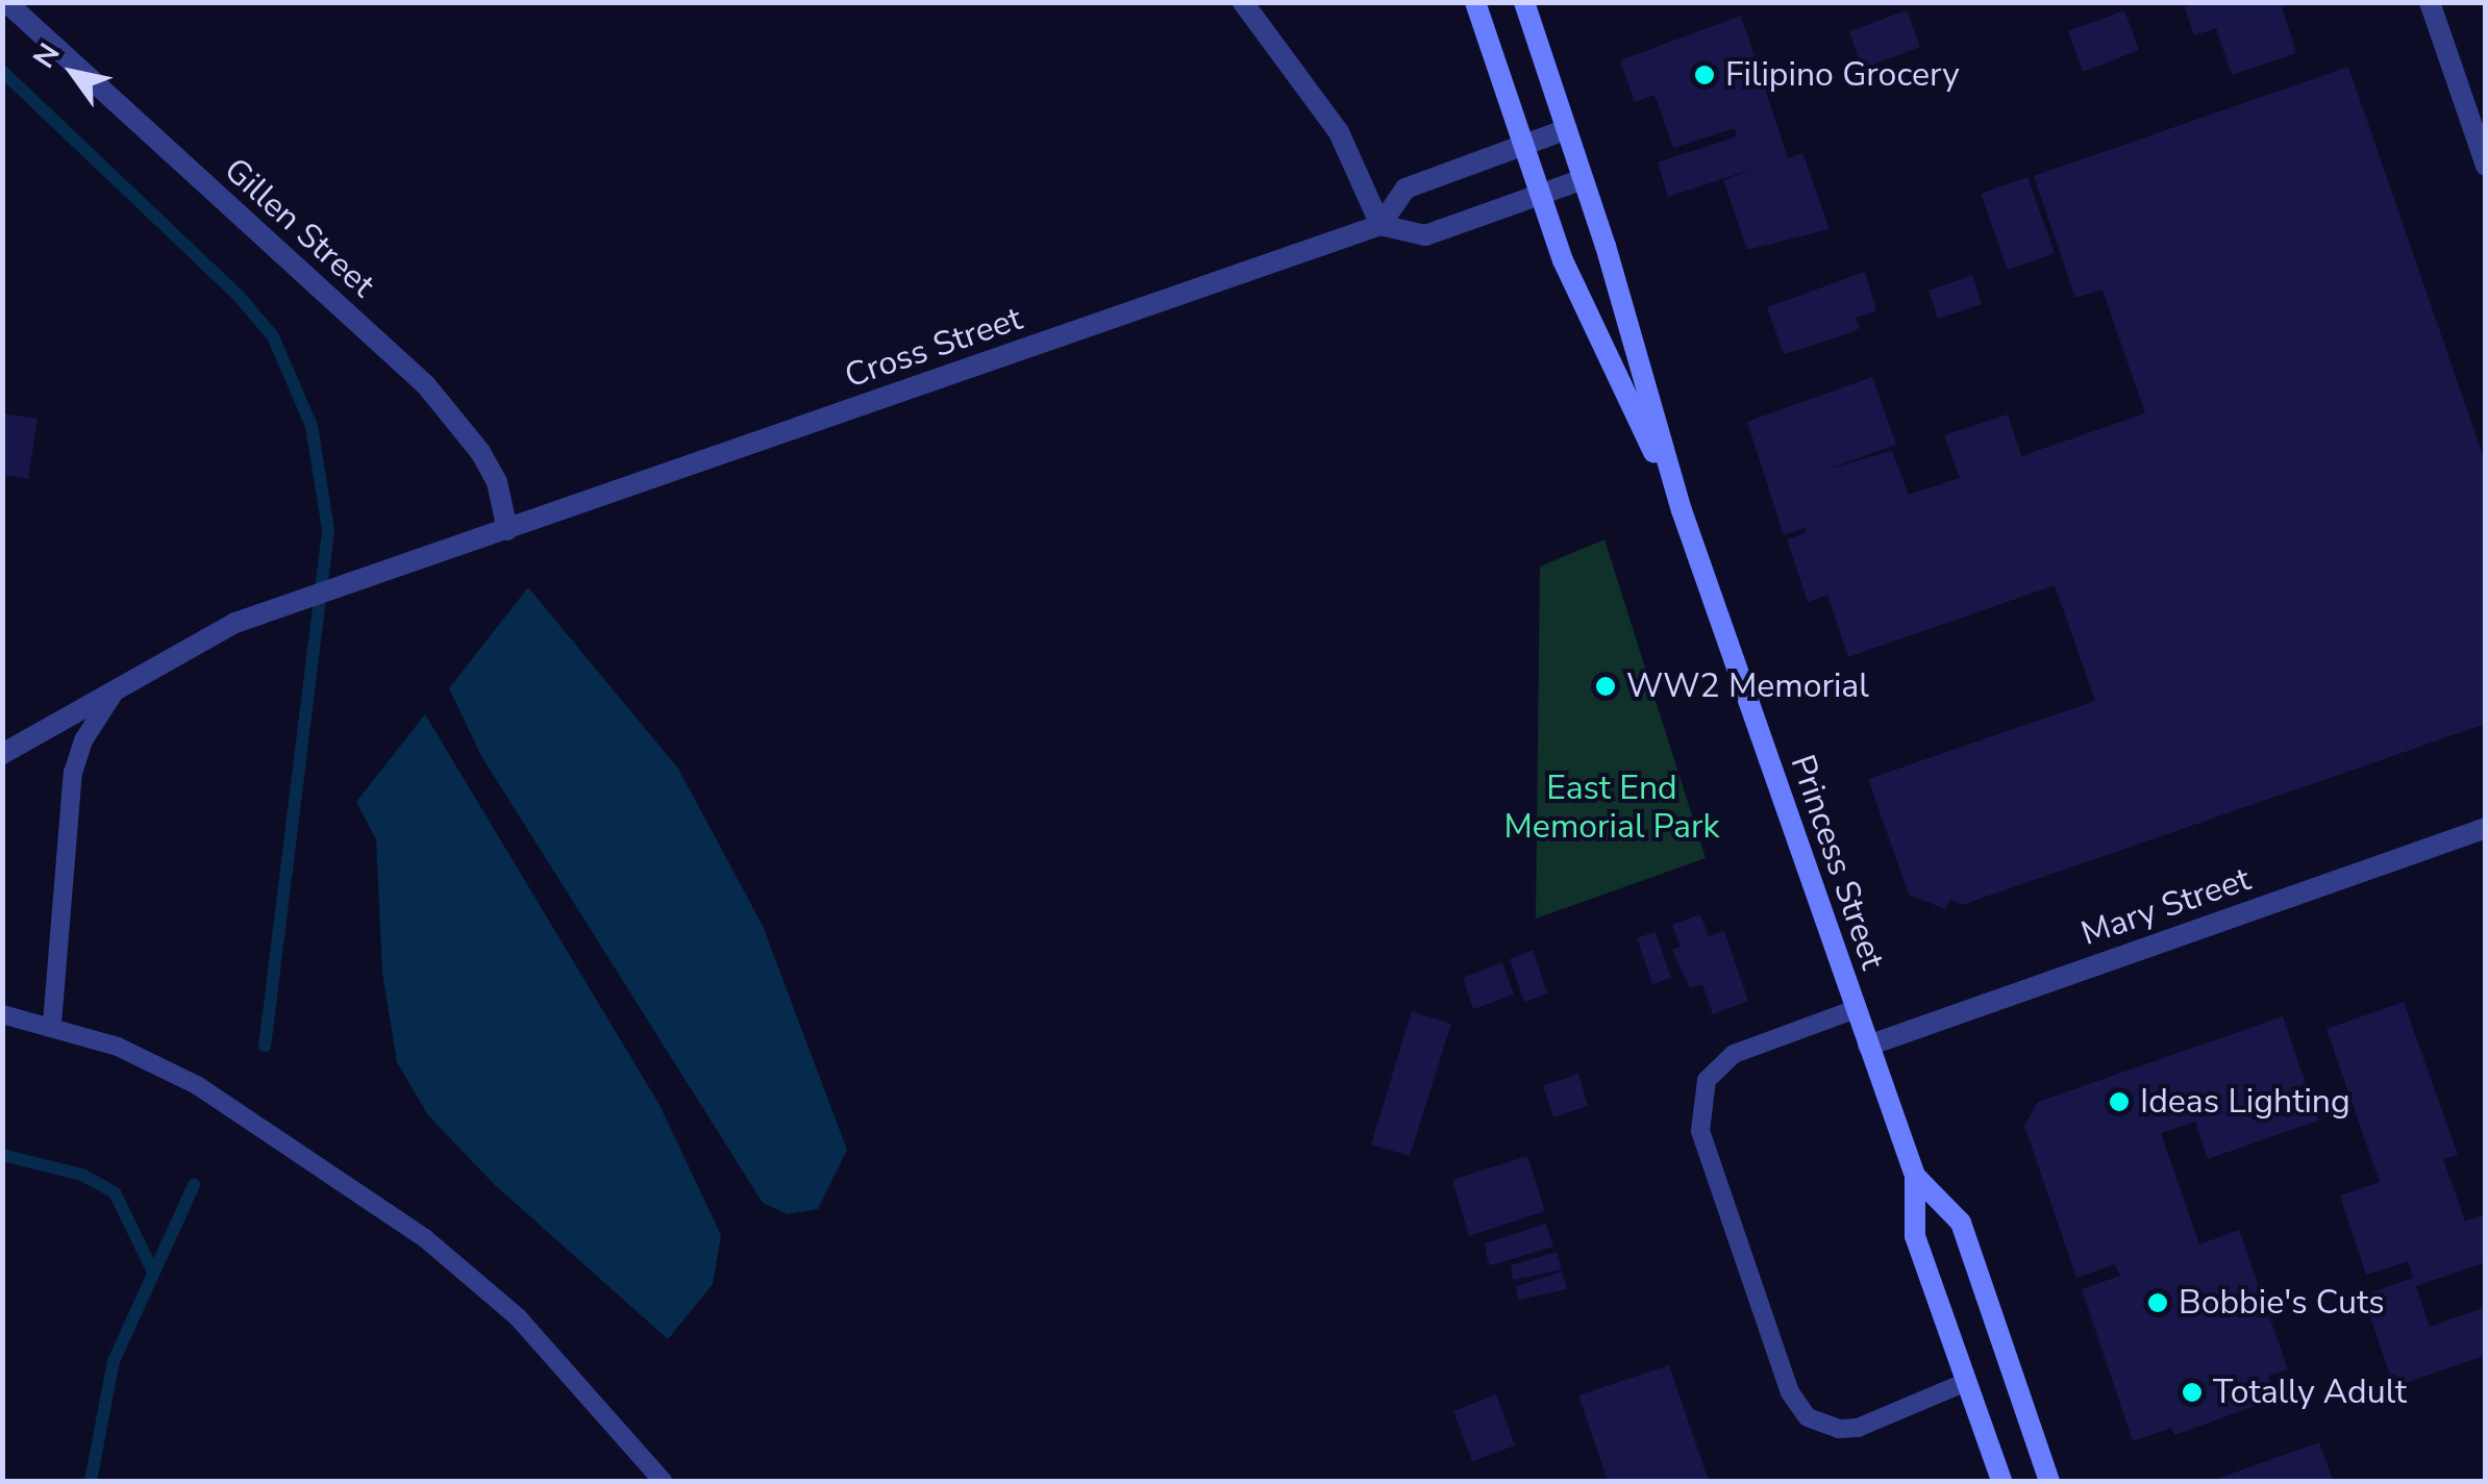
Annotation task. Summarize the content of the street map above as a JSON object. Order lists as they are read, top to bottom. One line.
{"streets":{"main road":["Princess Street"],"street":["Gillen Street","Cross Street","Mary Street"]},"crossings":[["Gillen Street","Cross Street"],["Cross Street","Princess Street"],["Princess Street","Mary Street"]],"parks":["East End Memorial Park"],"places":["Filipino Grocery","WW2 Memorial","Ideas Lighting","Bobbie's Cuts","Totally Adult"],"north":"top left"}
